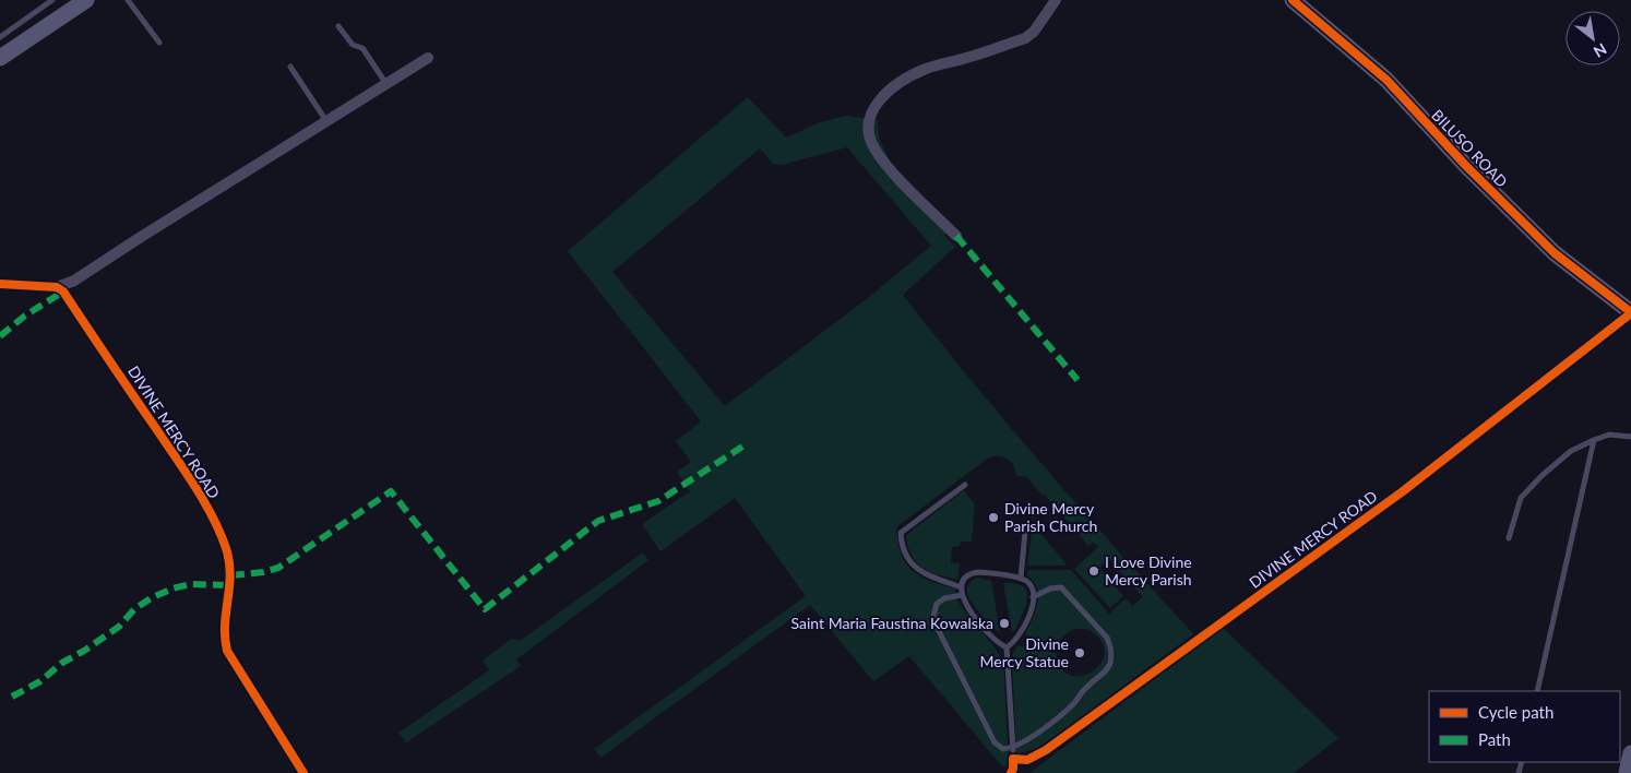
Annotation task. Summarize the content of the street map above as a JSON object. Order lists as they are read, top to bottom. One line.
{"streets":{"street":["BILUSO ROAD","DIVINE MERCY ROAD"]},"crossings":[["BILUSO ROAD","DIVINE MERCY ROAD"]],"places":["Divine Mercy Parish Church","I Love Divine Mercy Parish","Saint Maria Faustina Kowalska","Divine Mercy Statue"],"legend":["Cycle path","Path"],"north":"bottom right"}
